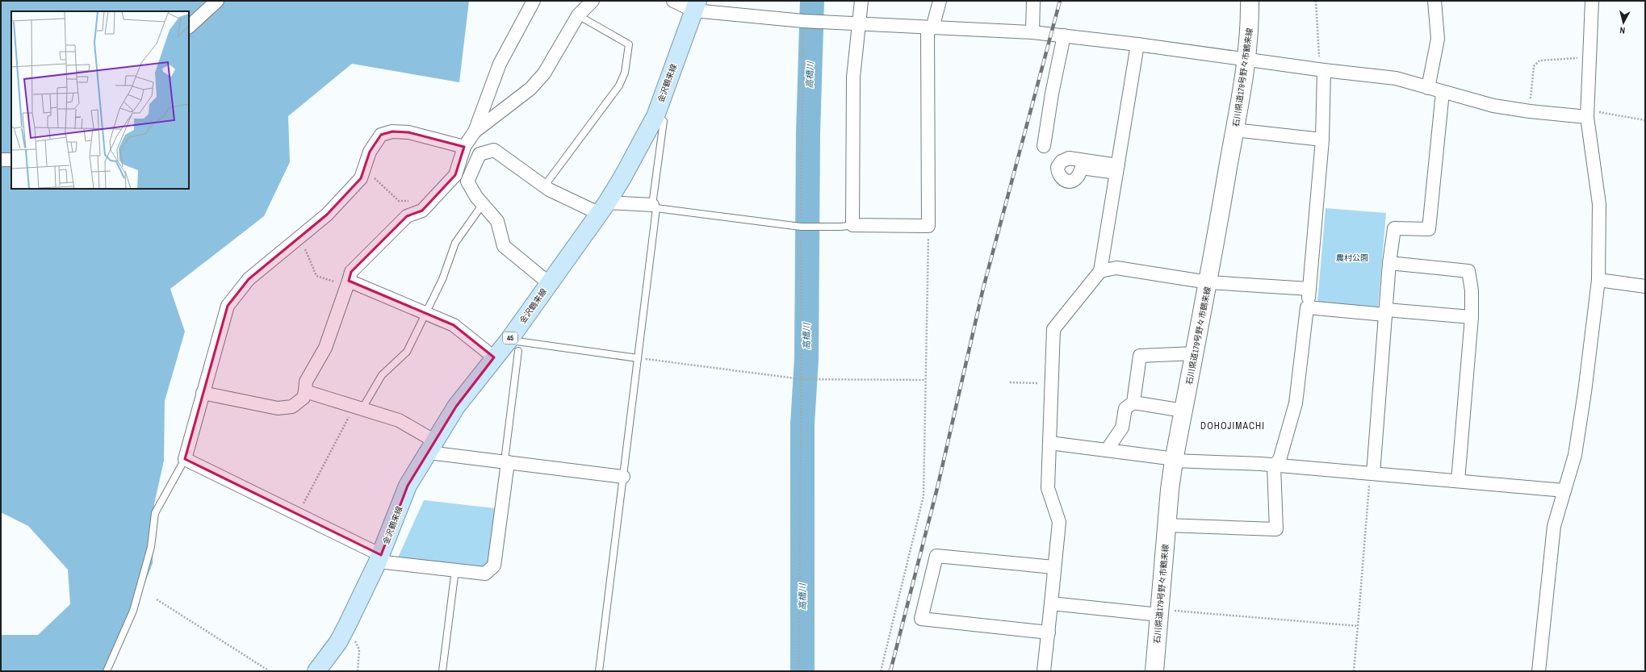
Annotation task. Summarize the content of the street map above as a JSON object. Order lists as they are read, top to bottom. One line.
{"streets":{"main road":["石川県道179号野々市鶴来線","金沢鶴来線","45"]},"districts":["DOHOJIMACHI"],"water":["高橋川"],"parks":["農村公園"],"north":"bottom"}
